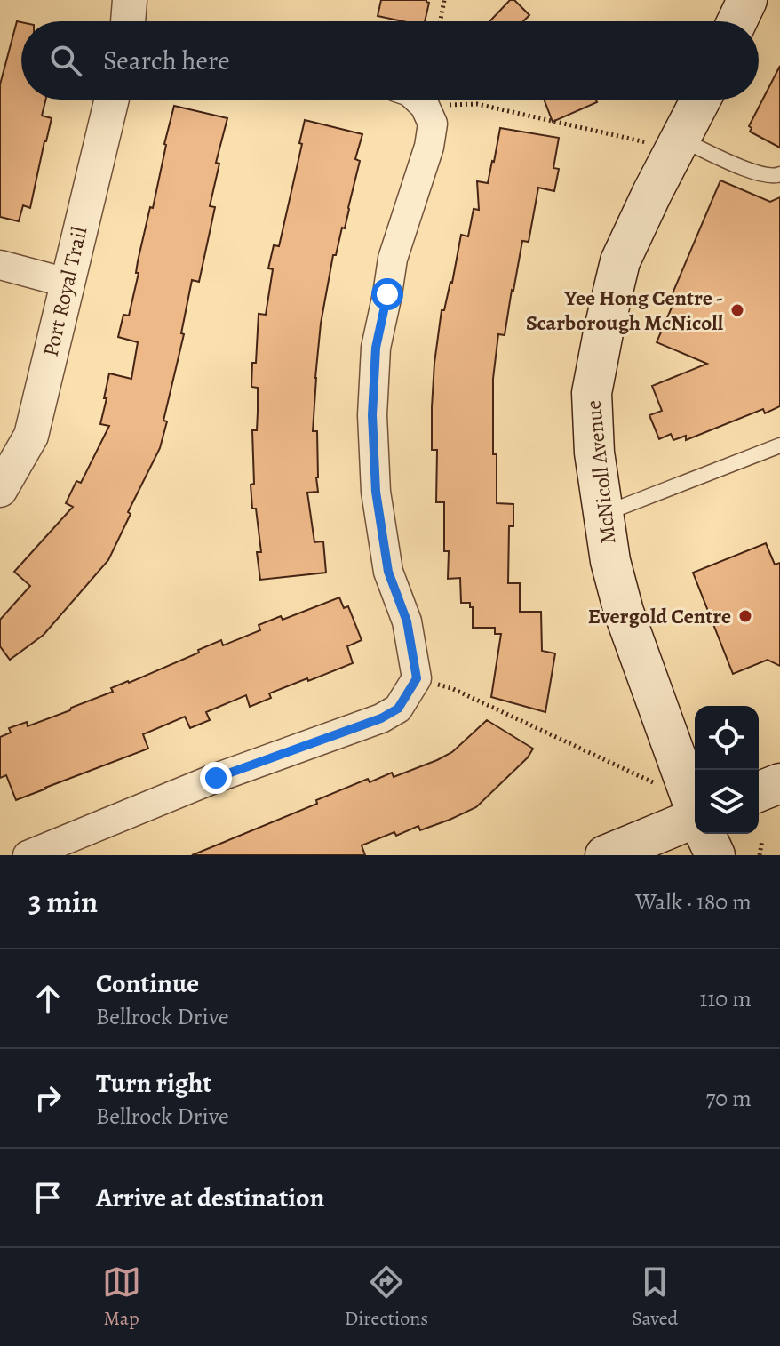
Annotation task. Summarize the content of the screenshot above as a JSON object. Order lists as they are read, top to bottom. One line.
{"streets":{"main road":["McNicoll Avenue"],"street":["Port Royal Trail"]},"places":["Yee Hong Centre - Scarborough McNicoll","Evergold Centre"],"page":{"search":"Search here","heading":["3 min","Walk · 180 m"],"list":[["Continue","Bellrock Drive","110 m"],["Turn right","Bellrock Drive","70 m"],"Arrive at destination"],"nav":["Map","Directions","Saved"]}}
